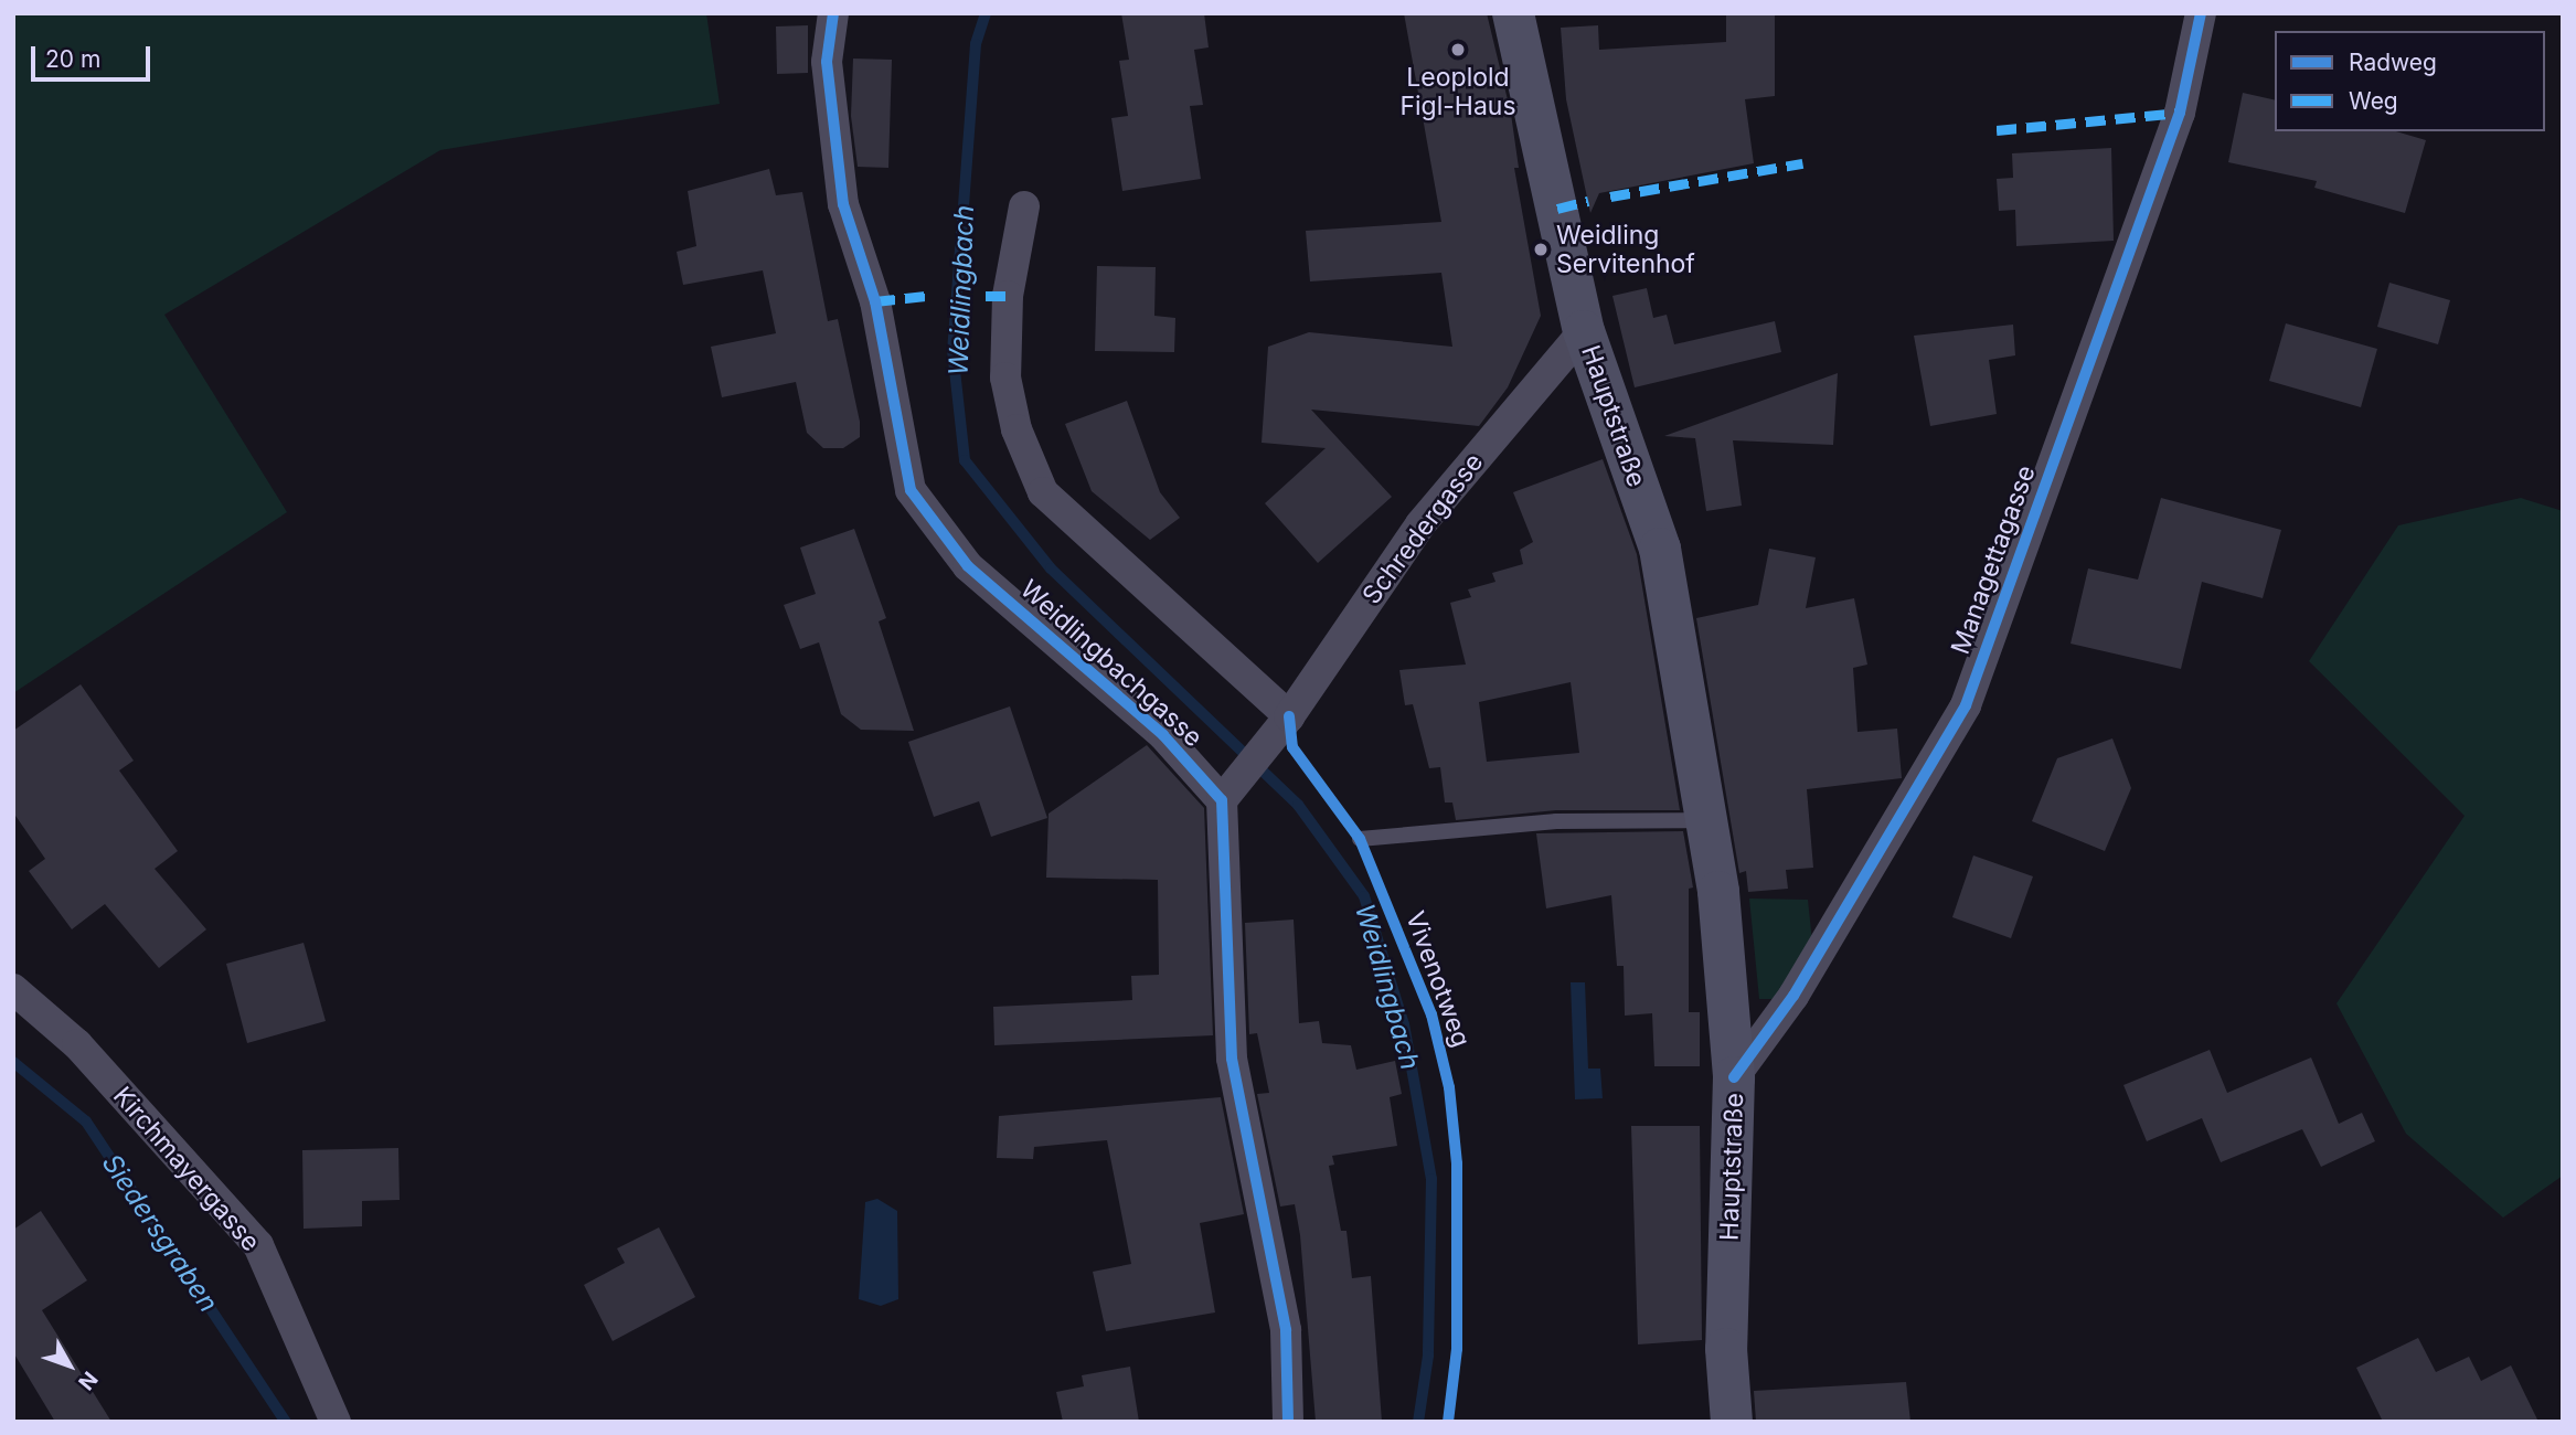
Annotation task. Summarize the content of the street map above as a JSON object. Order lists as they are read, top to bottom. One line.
{"streets":{"main road":["Hauptstraße"],"street":["Schredergasse","Managettagasse","Weidlingbachgasse","Kirchmayergasse"],"cycle path":["Vivenotweg"]},"crossings":[["Hauptstraße","Schredergasse"],["Hauptstraße","Managettagasse"],["Schredergasse","Weidlingbachgasse"]],"water":["Weidlingbach","Siedersgraben"],"places":["Leoplold Figl-Haus","Weidling Servitenhof"],"legend":["Radweg","Weg"],"scale_bar":"20 m","north":"bottom right"}
